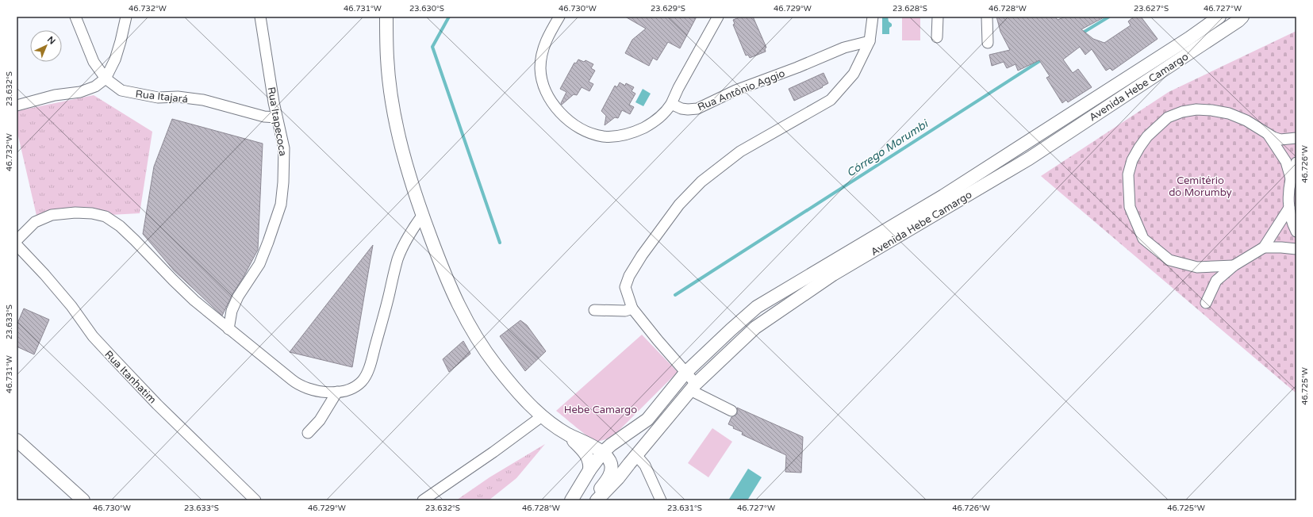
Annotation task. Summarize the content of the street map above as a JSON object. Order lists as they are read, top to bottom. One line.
{"streets":{"main road":["Avenida Hebe Camargo"],"street":["Rua Antônio Aggio","Rua Itajará","Rua Itapecoca","Rua Itanhatim"]},"crossings":[["Rua Itajará","Rua Itapecoca"]],"water":["Córrego Morumbi"],"parks":["Cemitério do Morumby","Hebe Camargo"],"north":"top right","coordinates":["46.732°W","46.731°W","23.630°S","46.730°W","23.629°S","46.729°W","23.628°S","46.728°W","23.627°S","46.727°W","23.632°S","46.726°W","23.633°S","46.725°W","23.631°S"]}
